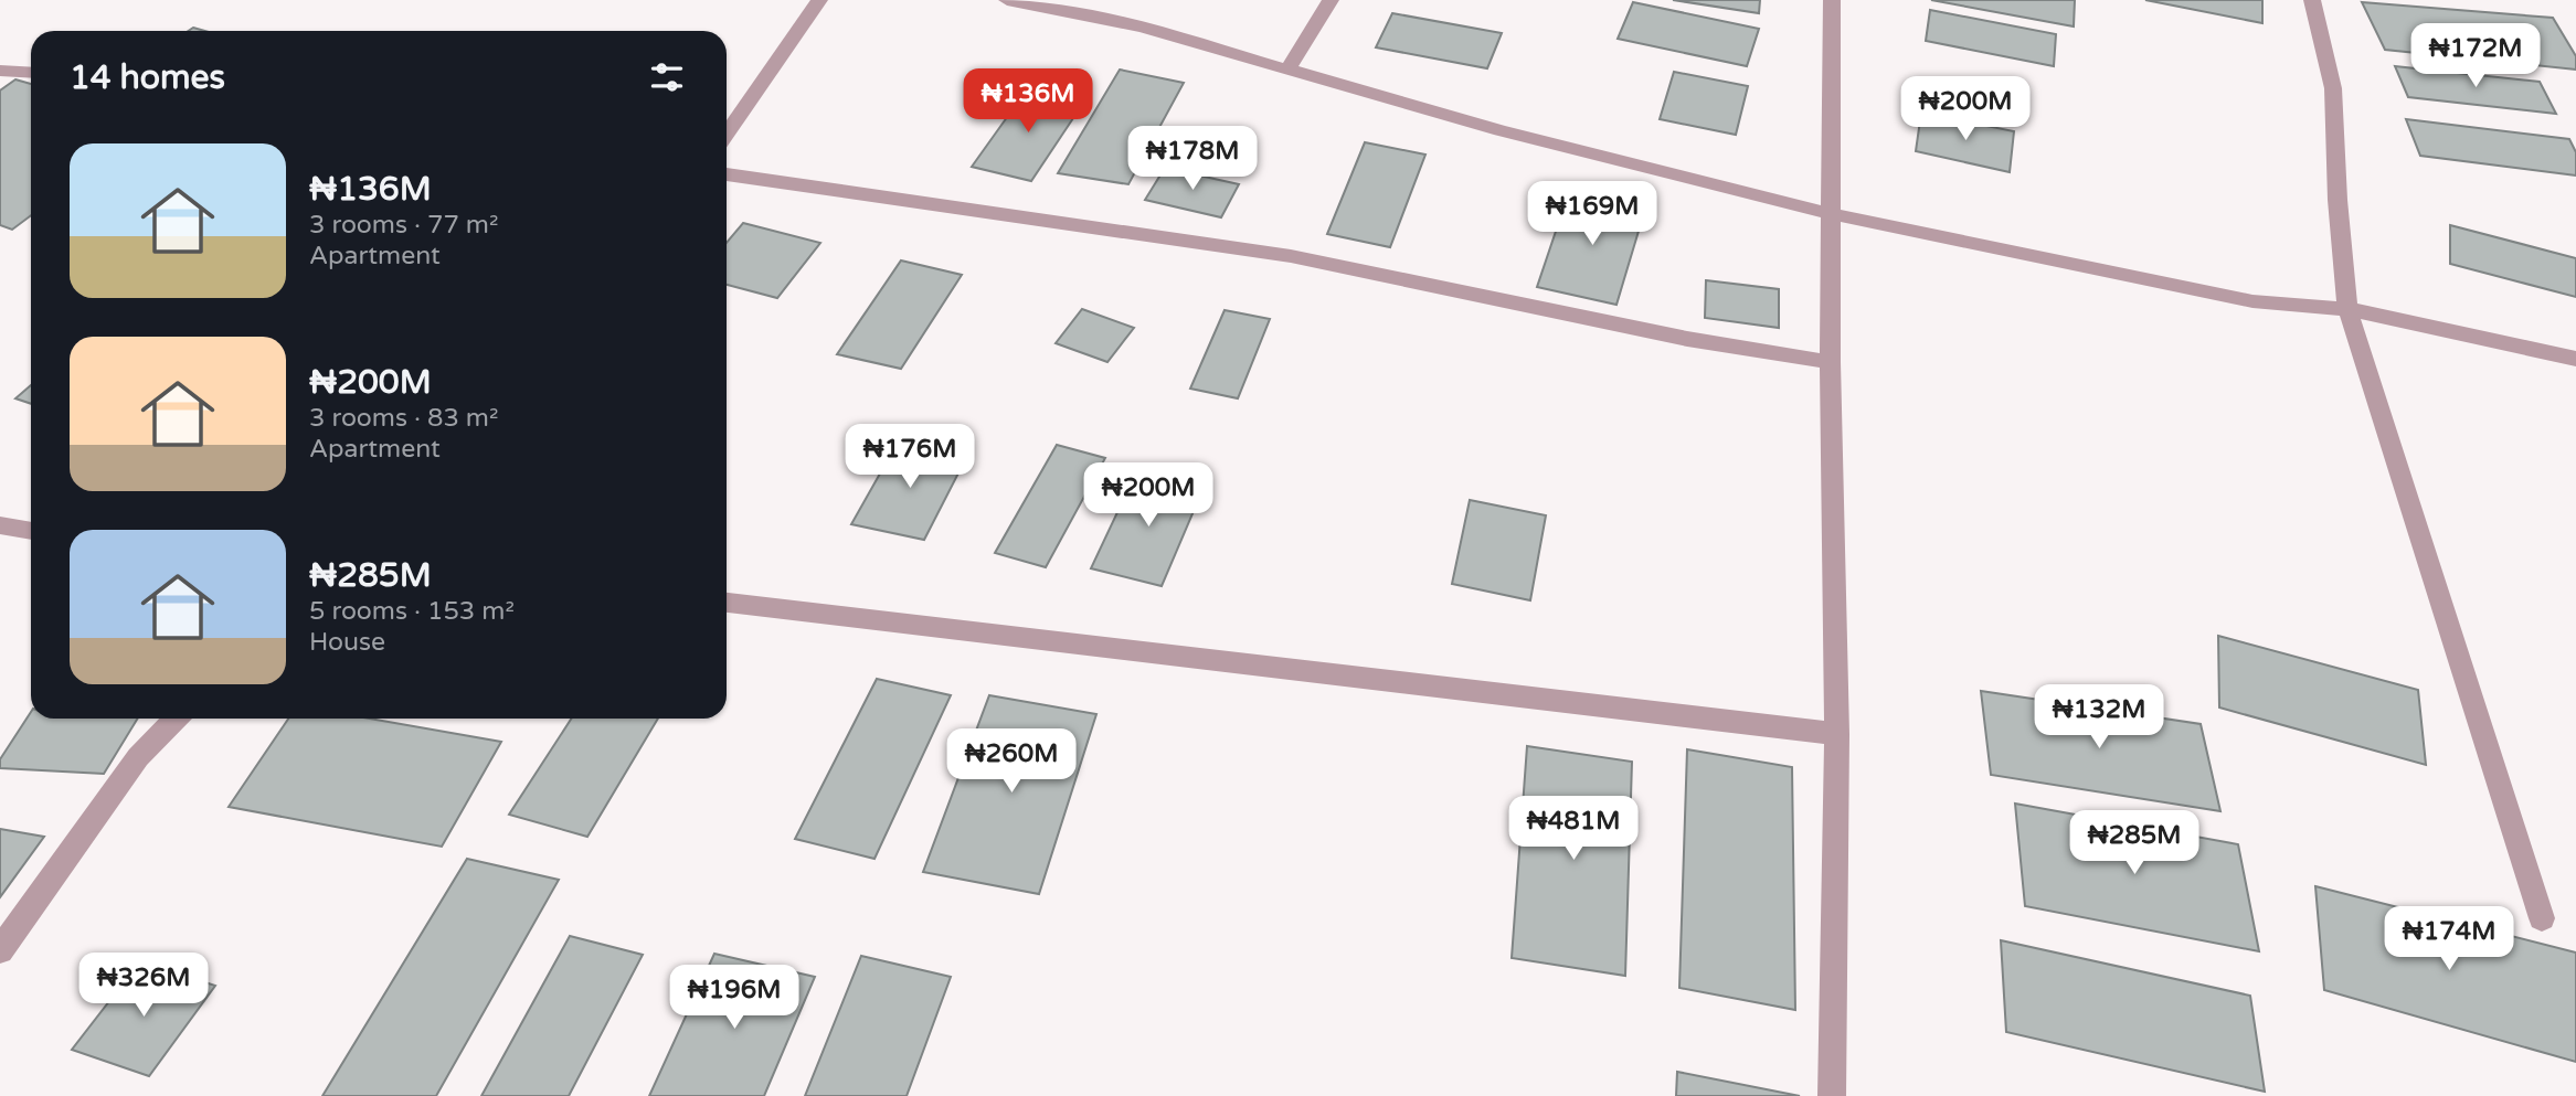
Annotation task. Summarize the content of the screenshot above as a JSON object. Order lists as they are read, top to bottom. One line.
{"page":{"price":["₦172M","₦136M","₦200M","₦178M","₦169M","₦176M","₦200M","₦132M","₦260M","₦481M","₦285M","₦174M","₦326M","₦196M"],"heading":"14 homes","list":[{"name":"₦136M","note":"3 rooms · 77 m² · Apartment"},{"name":"₦200M","note":"3 rooms · 83 m² · Apartment"},{"name":"₦285M","note":"5 rooms · 153 m² · House"}]}}
